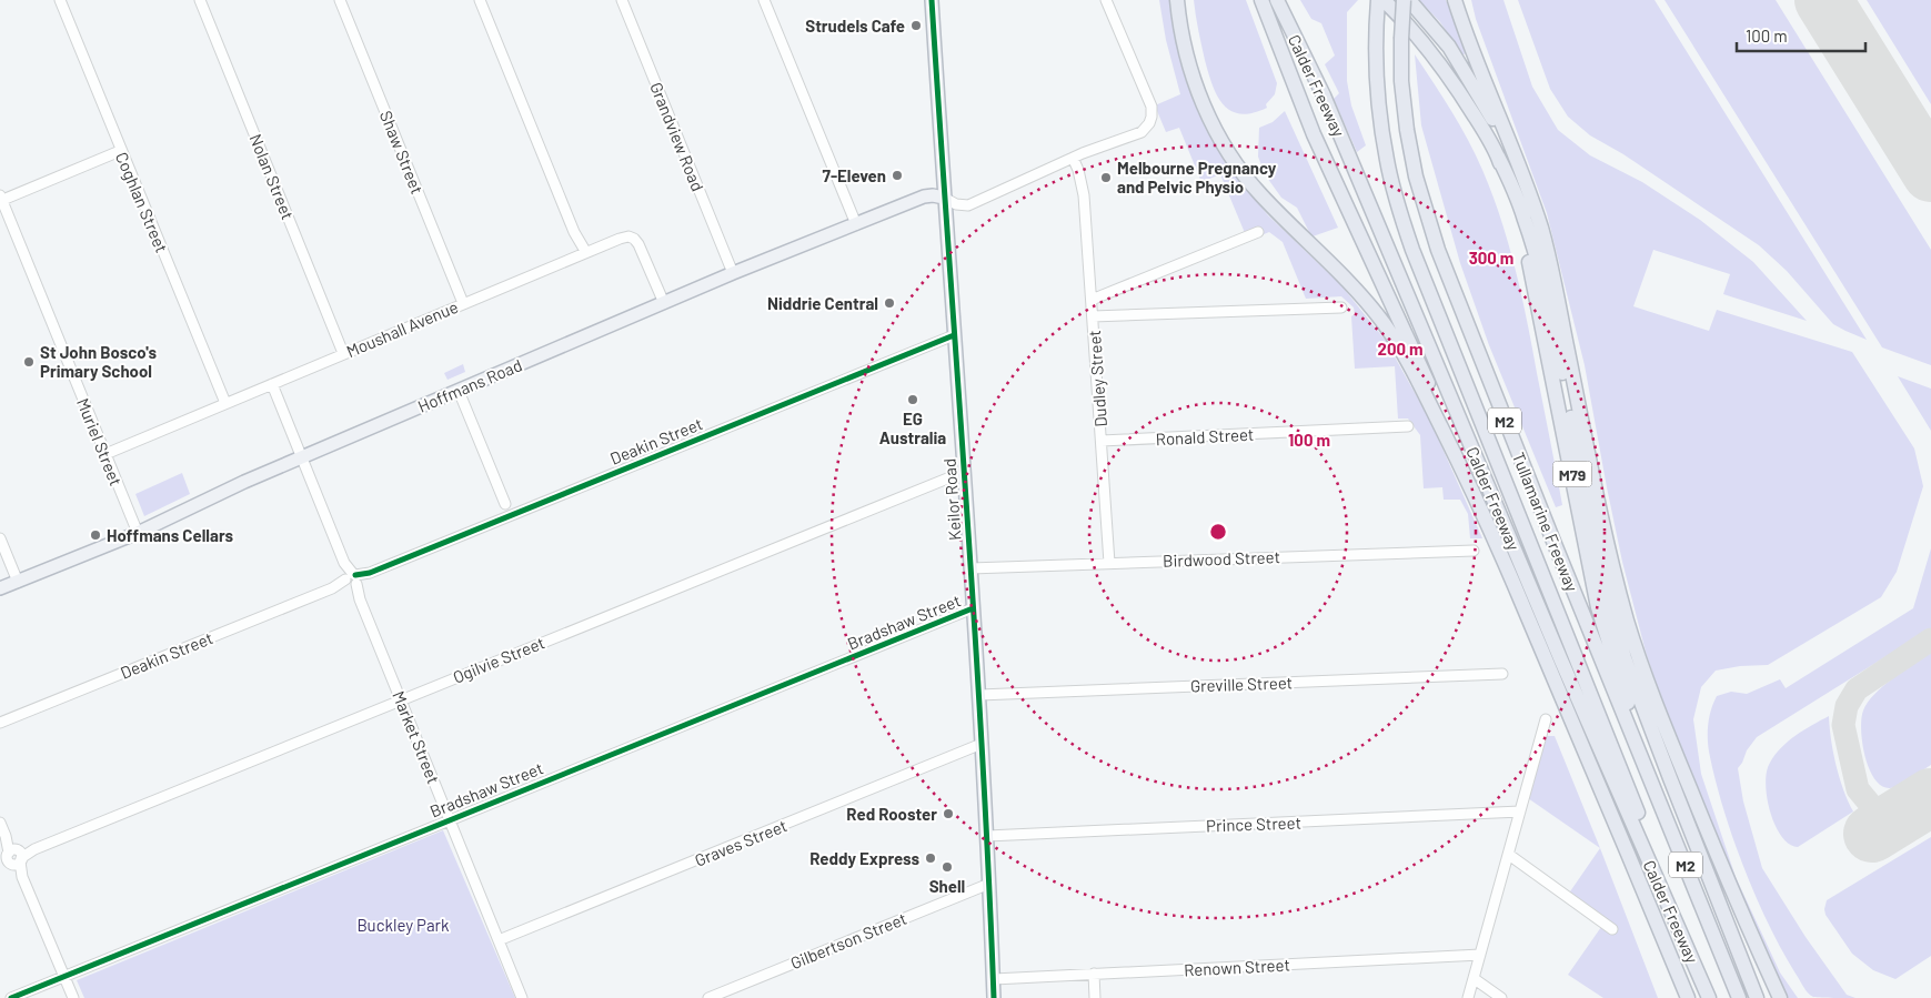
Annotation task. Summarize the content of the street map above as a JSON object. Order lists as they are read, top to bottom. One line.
{"streets":{"highway":["Calder Freeway","M2","M79","Tullamarine Freeway"],"main road":["Hoffmans Road","Keilor Road"],"street":["Grandview Road","Shaw Street","Nolan Street","Coghlan Street","Moushall Avenue","Dudley Street","Ronald Street","Deakin Street","Muriel Street","Birdwood Street","Bradshaw Street","Ogilvie Street","Greville Street","Market Street","Prince Street","Graves Street","Gilbertson Street","Renown Street"]},"crossings":[["Calder Freeway","Tullamarine Freeway"],["Grandview Road","Hoffmans Road"],["Shaw Street","Moushall Avenue"],["Nolan Street","Moushall Avenue"],["Coghlan Street","Moushall Avenue"],["Moushall Avenue","Hoffmans Road"],["Moushall Avenue","Muriel Street"],["Moushall Avenue","Market Street"],["Dudley Street","Ronald Street"],["Dudley Street","Birdwood Street"],["Hoffmans Road","Muriel Street"],["Hoffmans Road","Keilor Road"],["Hoffmans Road","Market Street"],["Deakin Street","Keilor Road"],["Deakin Street","Market Street"],["M79","Tullamarine Freeway"],["Keilor Road","Birdwood Street"],["Keilor Road","Bradshaw Street"],["Keilor Road","Ogilvie Street"],["Keilor Road","Greville Street"],["Keilor Road","Prince Street"],["Keilor Road","Graves Street"],["Keilor Road","Gilbertson Street"],["Keilor Road","Renown Street"],["Bradshaw Street","Market Street"],["Ogilvie Street","Market Street"],["Market Street","Graves Street"]],"parks":["Buckley Park"],"places":["Strudels Cafe","7-Eleven","Melbourne Pregnancy and Pelvic Physio","Niddrie Central","St John Bosco's Primary School","EG Australia","Hoffmans Cellars","Red Rooster","Reddy Express","Shell"],"scale_bar":"100 m","rings":["300 m","200 m","100 m"]}
